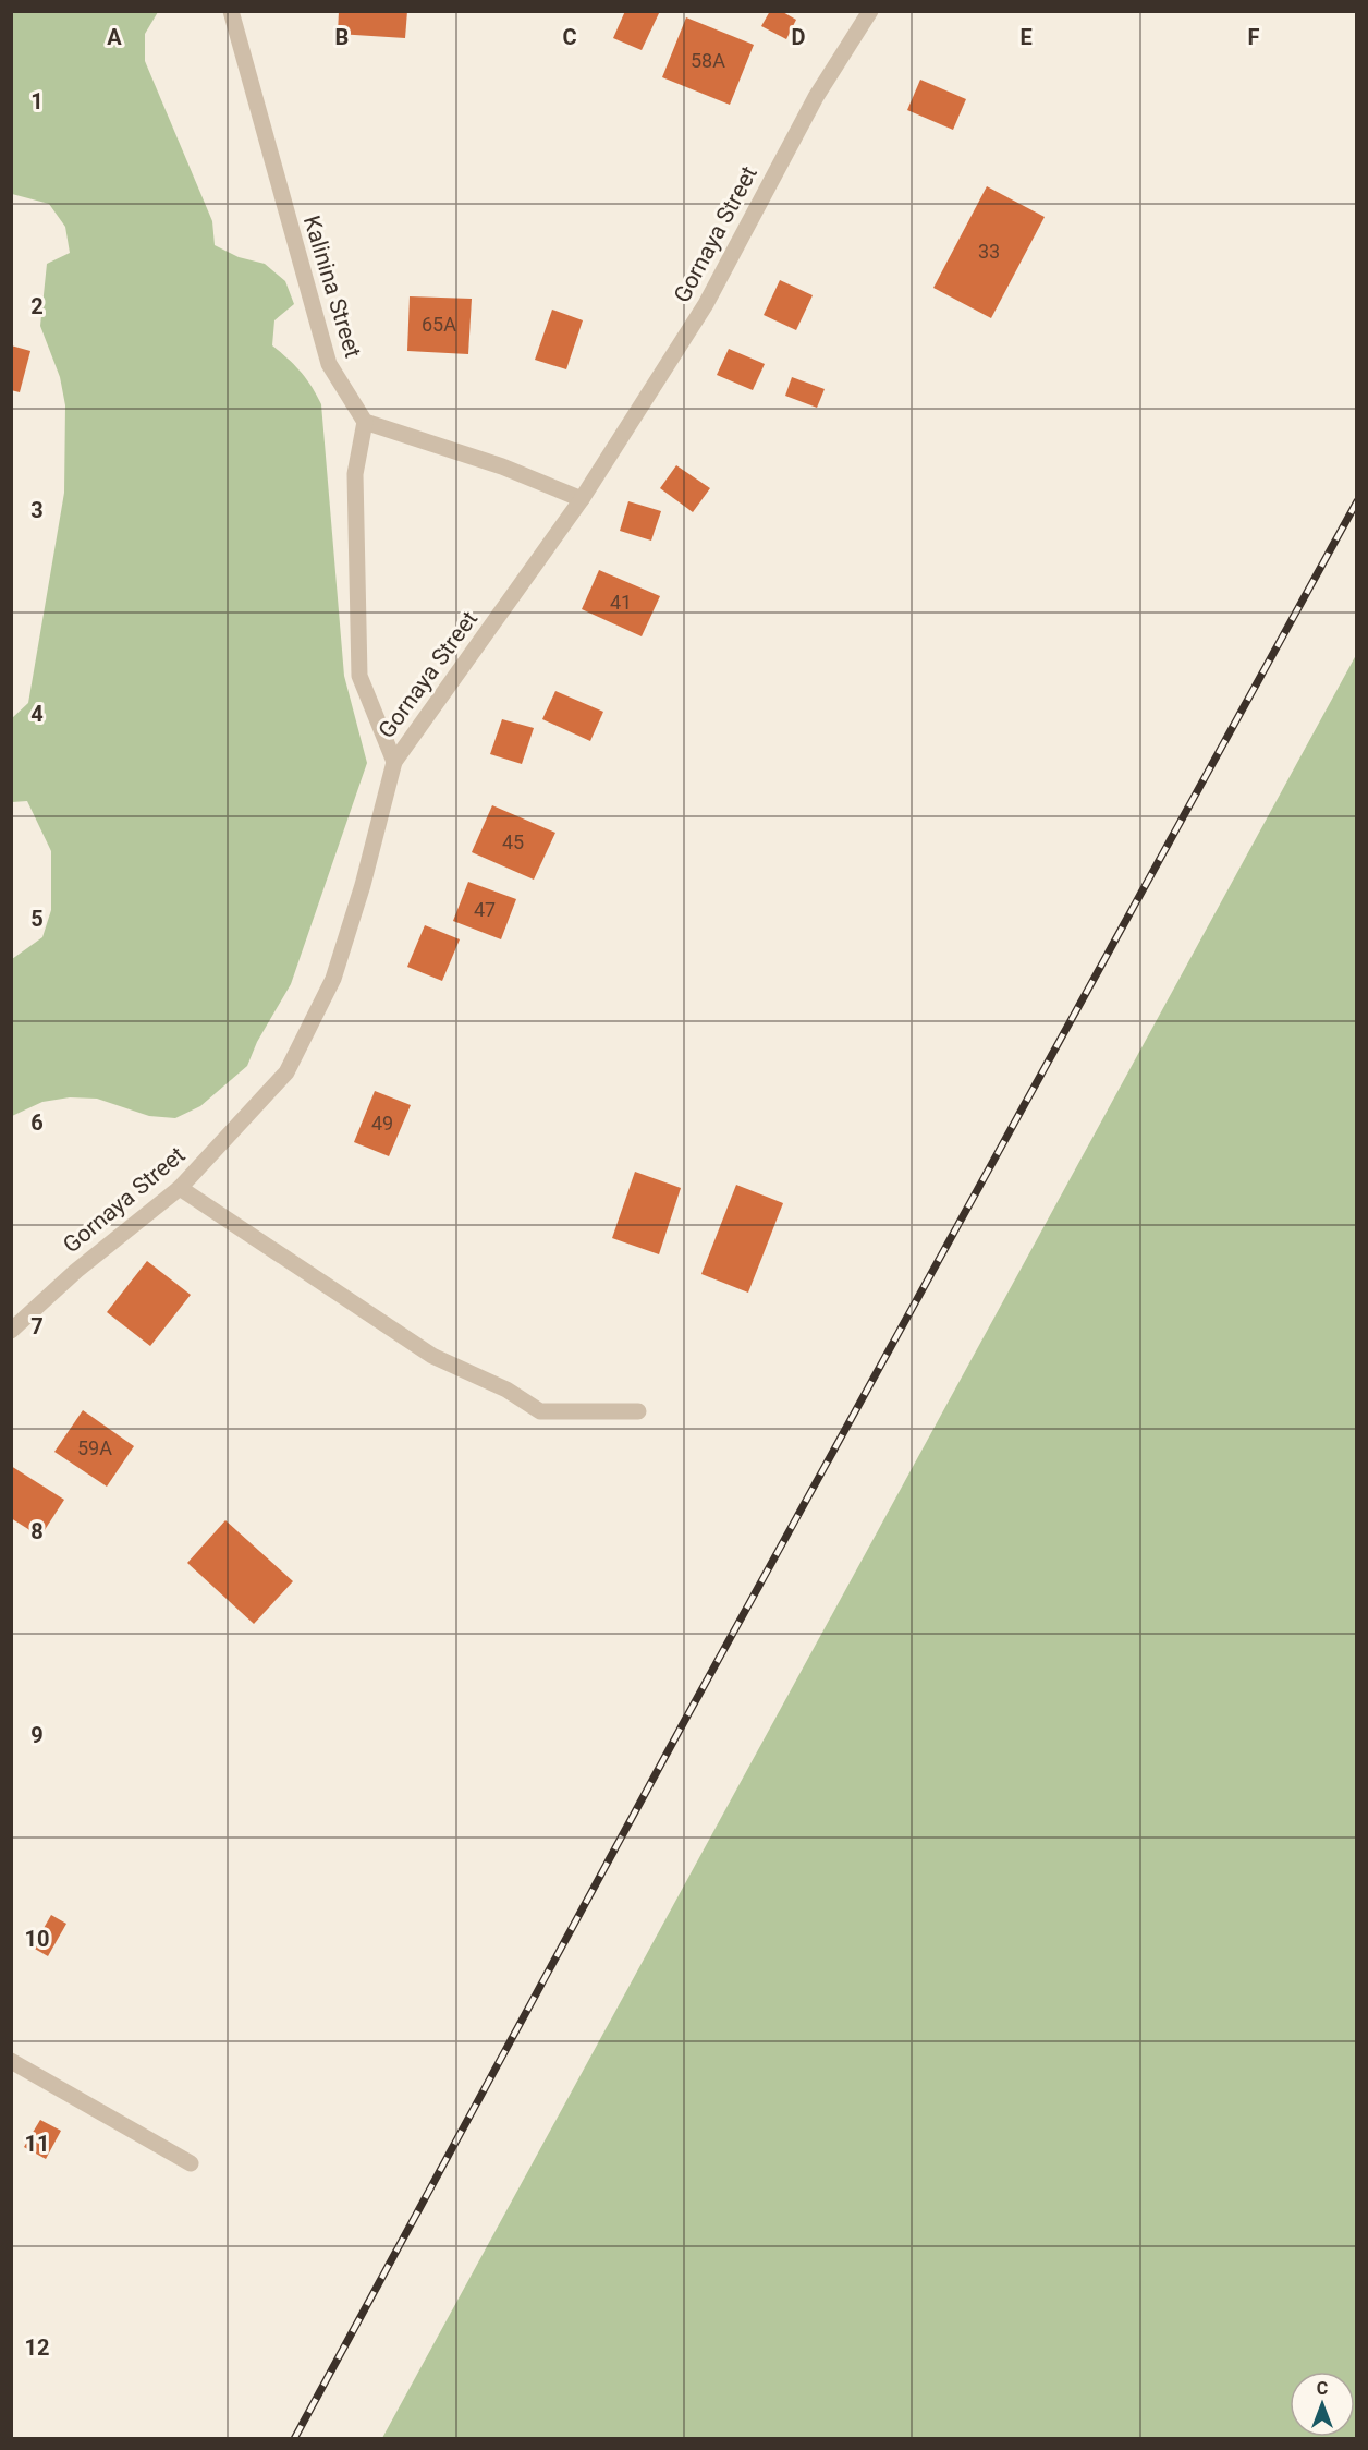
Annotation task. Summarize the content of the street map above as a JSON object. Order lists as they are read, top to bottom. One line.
{"streets":{"street":["Gornaya Street","Kalinina Street"]},"house_numbers":["58А","33","65А","41","45","47","49","59А"],"north":"top","grid":{"columns":["A","B","C","D","E","F"],"rows":["1","2","3","4","5","6","7","8","9","10","11","12"]}}
